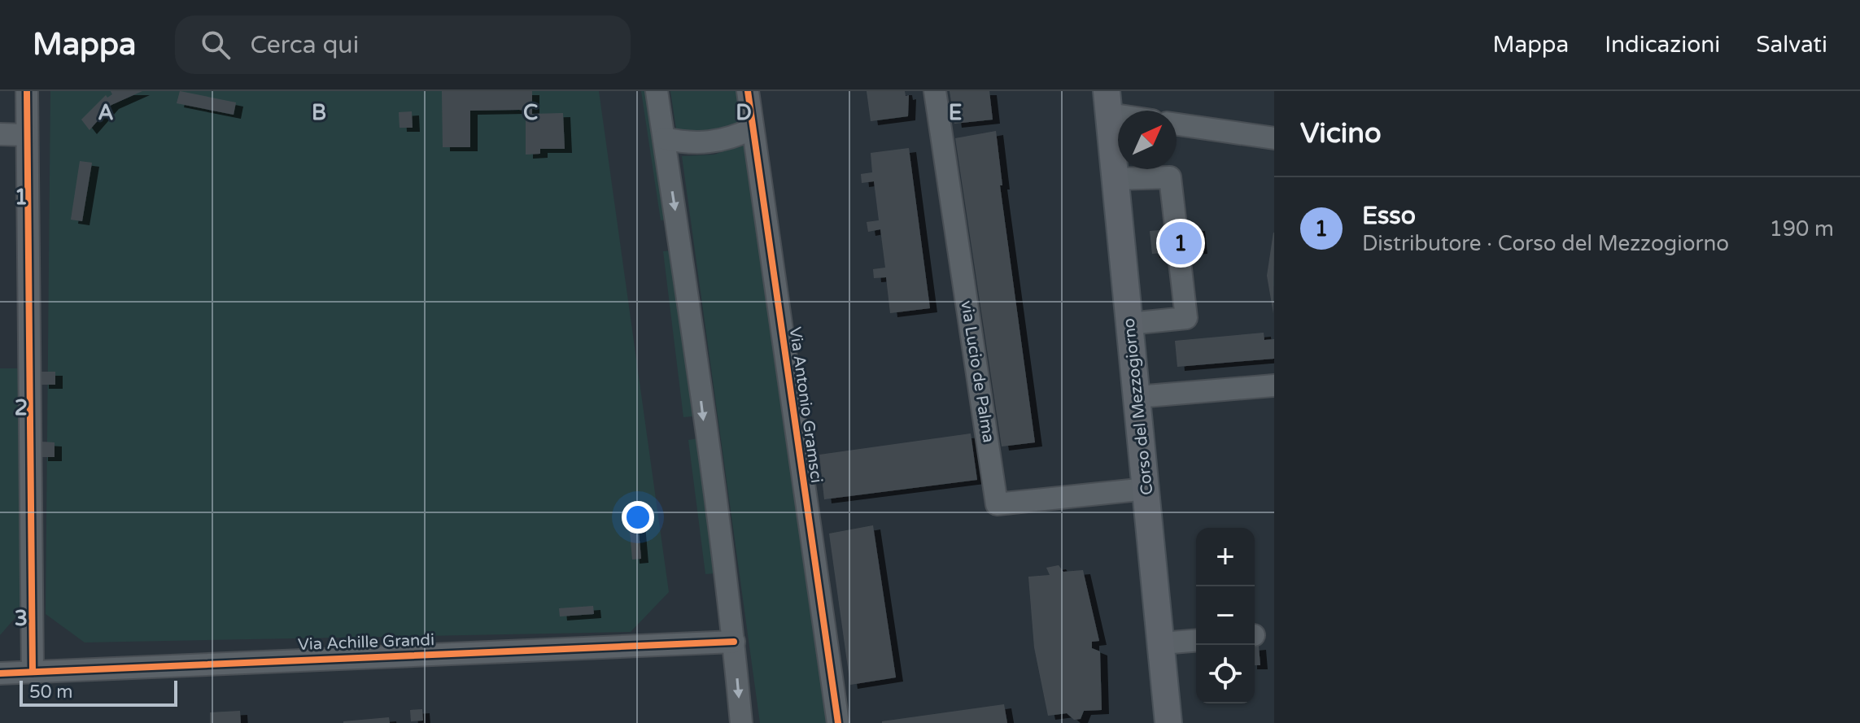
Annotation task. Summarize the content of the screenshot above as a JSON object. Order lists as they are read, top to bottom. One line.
{"streets":{"main road":["Corso del Mezzogiorno"],"street":["via Lucio de Palma","Via Antonio Gramsci","Via Achille Grandi"]},"crossings":[["via Lucio de Palma","Corso del Mezzogiorno"]],"scale_bar":"50 m","north":"top right","page":{"header":"Mappa","search":"Cerca qui","nav":["Mappa","Indicazioni","Salvati"],"heading":"Vicino","list":[{"mark":"1","name":"Esso","note":"Distributore · Corso del Mezzogiorno","value":"190 m"}],"pins":"1","map_buttons":["+","−"],"scale":"50 m"},"grid":{"columns":["A","B","C","D","E"],"rows":["1","2","3"]}}
